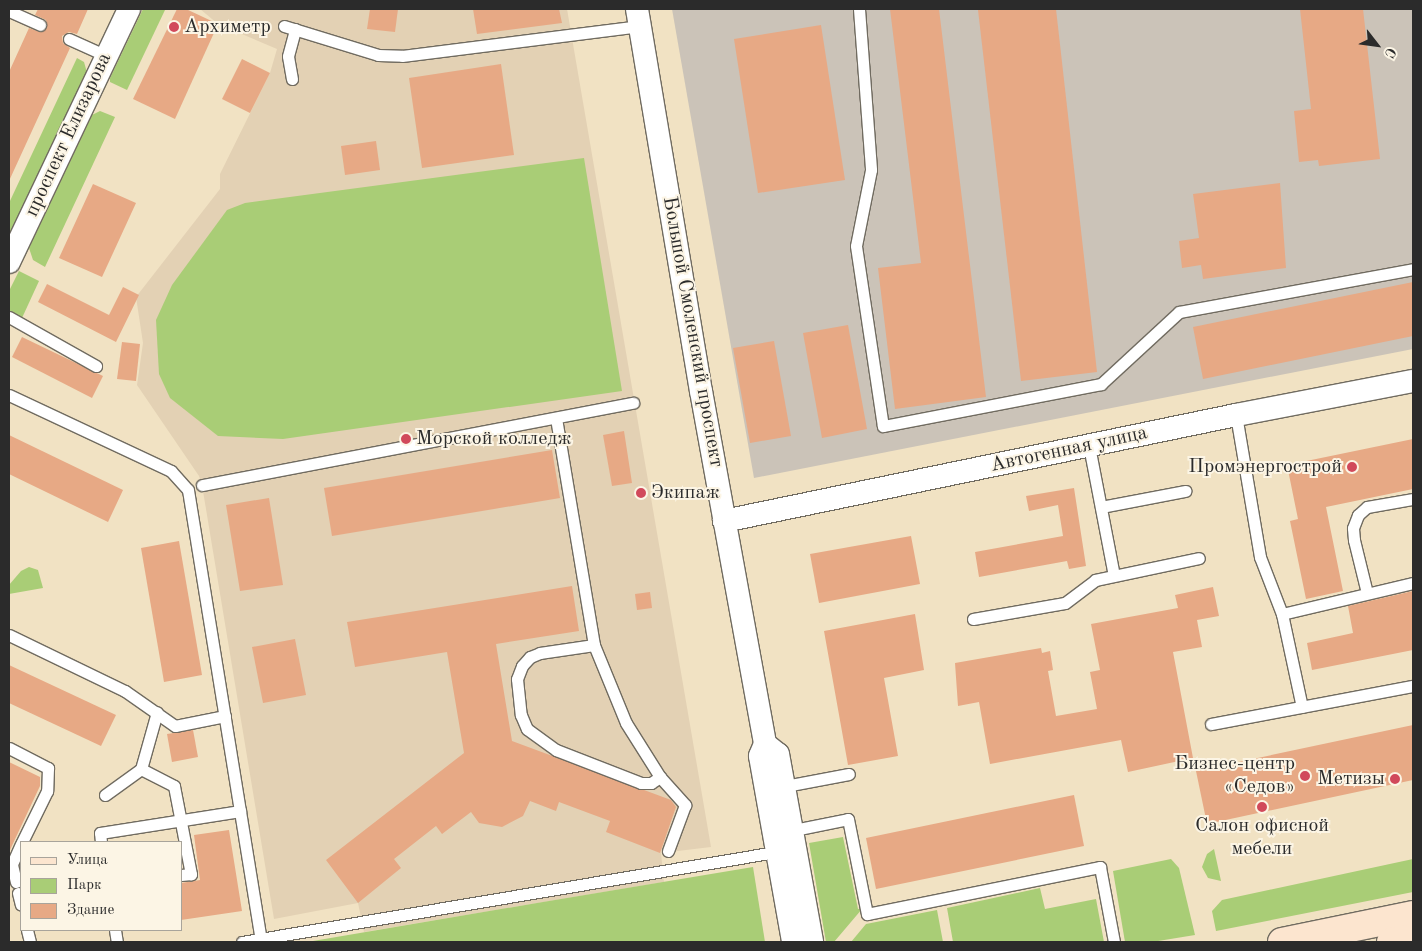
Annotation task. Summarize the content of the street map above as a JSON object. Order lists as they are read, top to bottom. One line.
{"streets":{"street":["проспект Елизарова","Большой Смоленский проспект","Автогенная улица"]},"crossings":[["Большой Смоленский проспект","Автогенная улица"]],"places":["Архиметр","Морской колледж","Промэнергострой","Экипаж","Бизнес-центр «Седов»","Метизы","Салон офисной мебели"],"legend":["Улица","Парк","Здание"],"north":"bottom right"}
